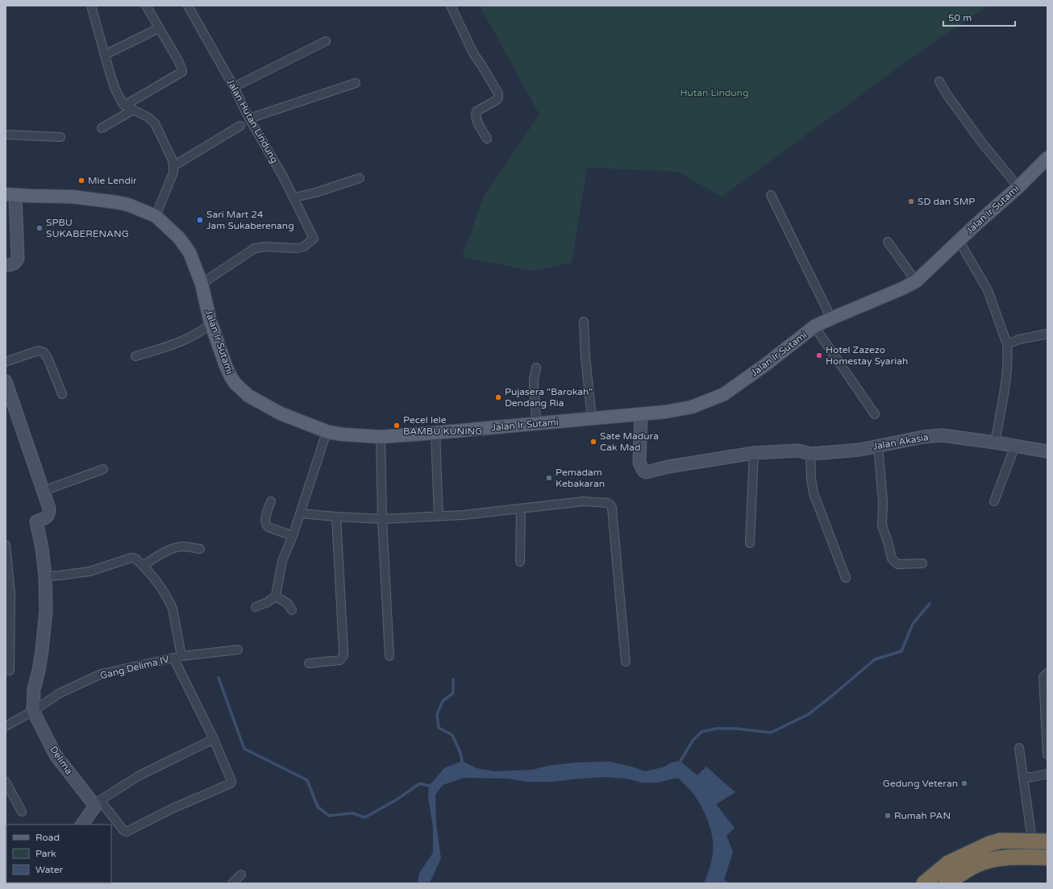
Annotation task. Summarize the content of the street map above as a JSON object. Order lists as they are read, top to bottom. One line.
{"streets":{"main road":["Jalan Ir Sutami"],"street":["Jalan Hutan Lindung","Jalan Akasia","Gang Delima IV","Delima"]},"crossings":[["Jalan Hutan Lindung","Jalan Ir Sutami"],["Jalan Ir Sutami","Jalan Akasia"],["Gang Delima IV","Delima"]],"parks":["Hutan Lindung"],"places":["Mie Lendir","SD dan SMP","Sari Mart 24 Jam Sukaberenang","SPBU SUKABERENANG","Hotel Zazezo Homestay Syariah","Pujasera \"Barokah\" Dendang Ria","Pecel lele BAMBU KUNING","Sate Madura Cak Mad","Pemadam Kebakaran","Gedung Veteran","Rumah PAN"],"legend":["Road","Park","Water"],"scale_bar":"50 m"}
